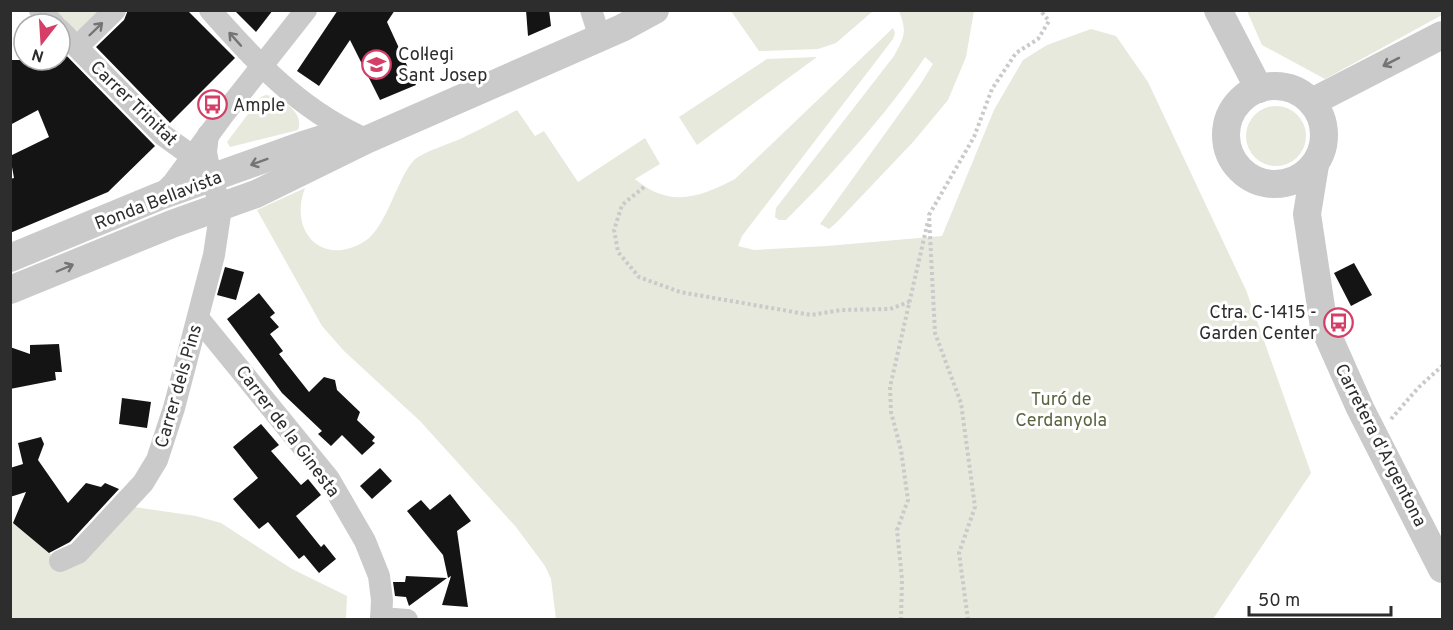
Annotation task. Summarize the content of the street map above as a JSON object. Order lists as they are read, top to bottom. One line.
{"streets":{"street":["Carrer Trinitat","Ronda Bellavista","Carrer dels Pins","Carrer de la Ginesta","Carretera d'Argentona"]},"crossings":[["Carrer Trinitat","Ronda Bellavista"],["Ronda Bellavista","Carrer dels Pins"],["Carrer dels Pins","Carrer de la Ginesta"]],"parks":["Turó de Cerdanyola"],"places":{"school or university":["Col·legi Sant Josep"],"bus stop":["Ample","Ctra. C-1415 - Garden Center"]},"scale_bar":"50 m","north":"bottom"}
